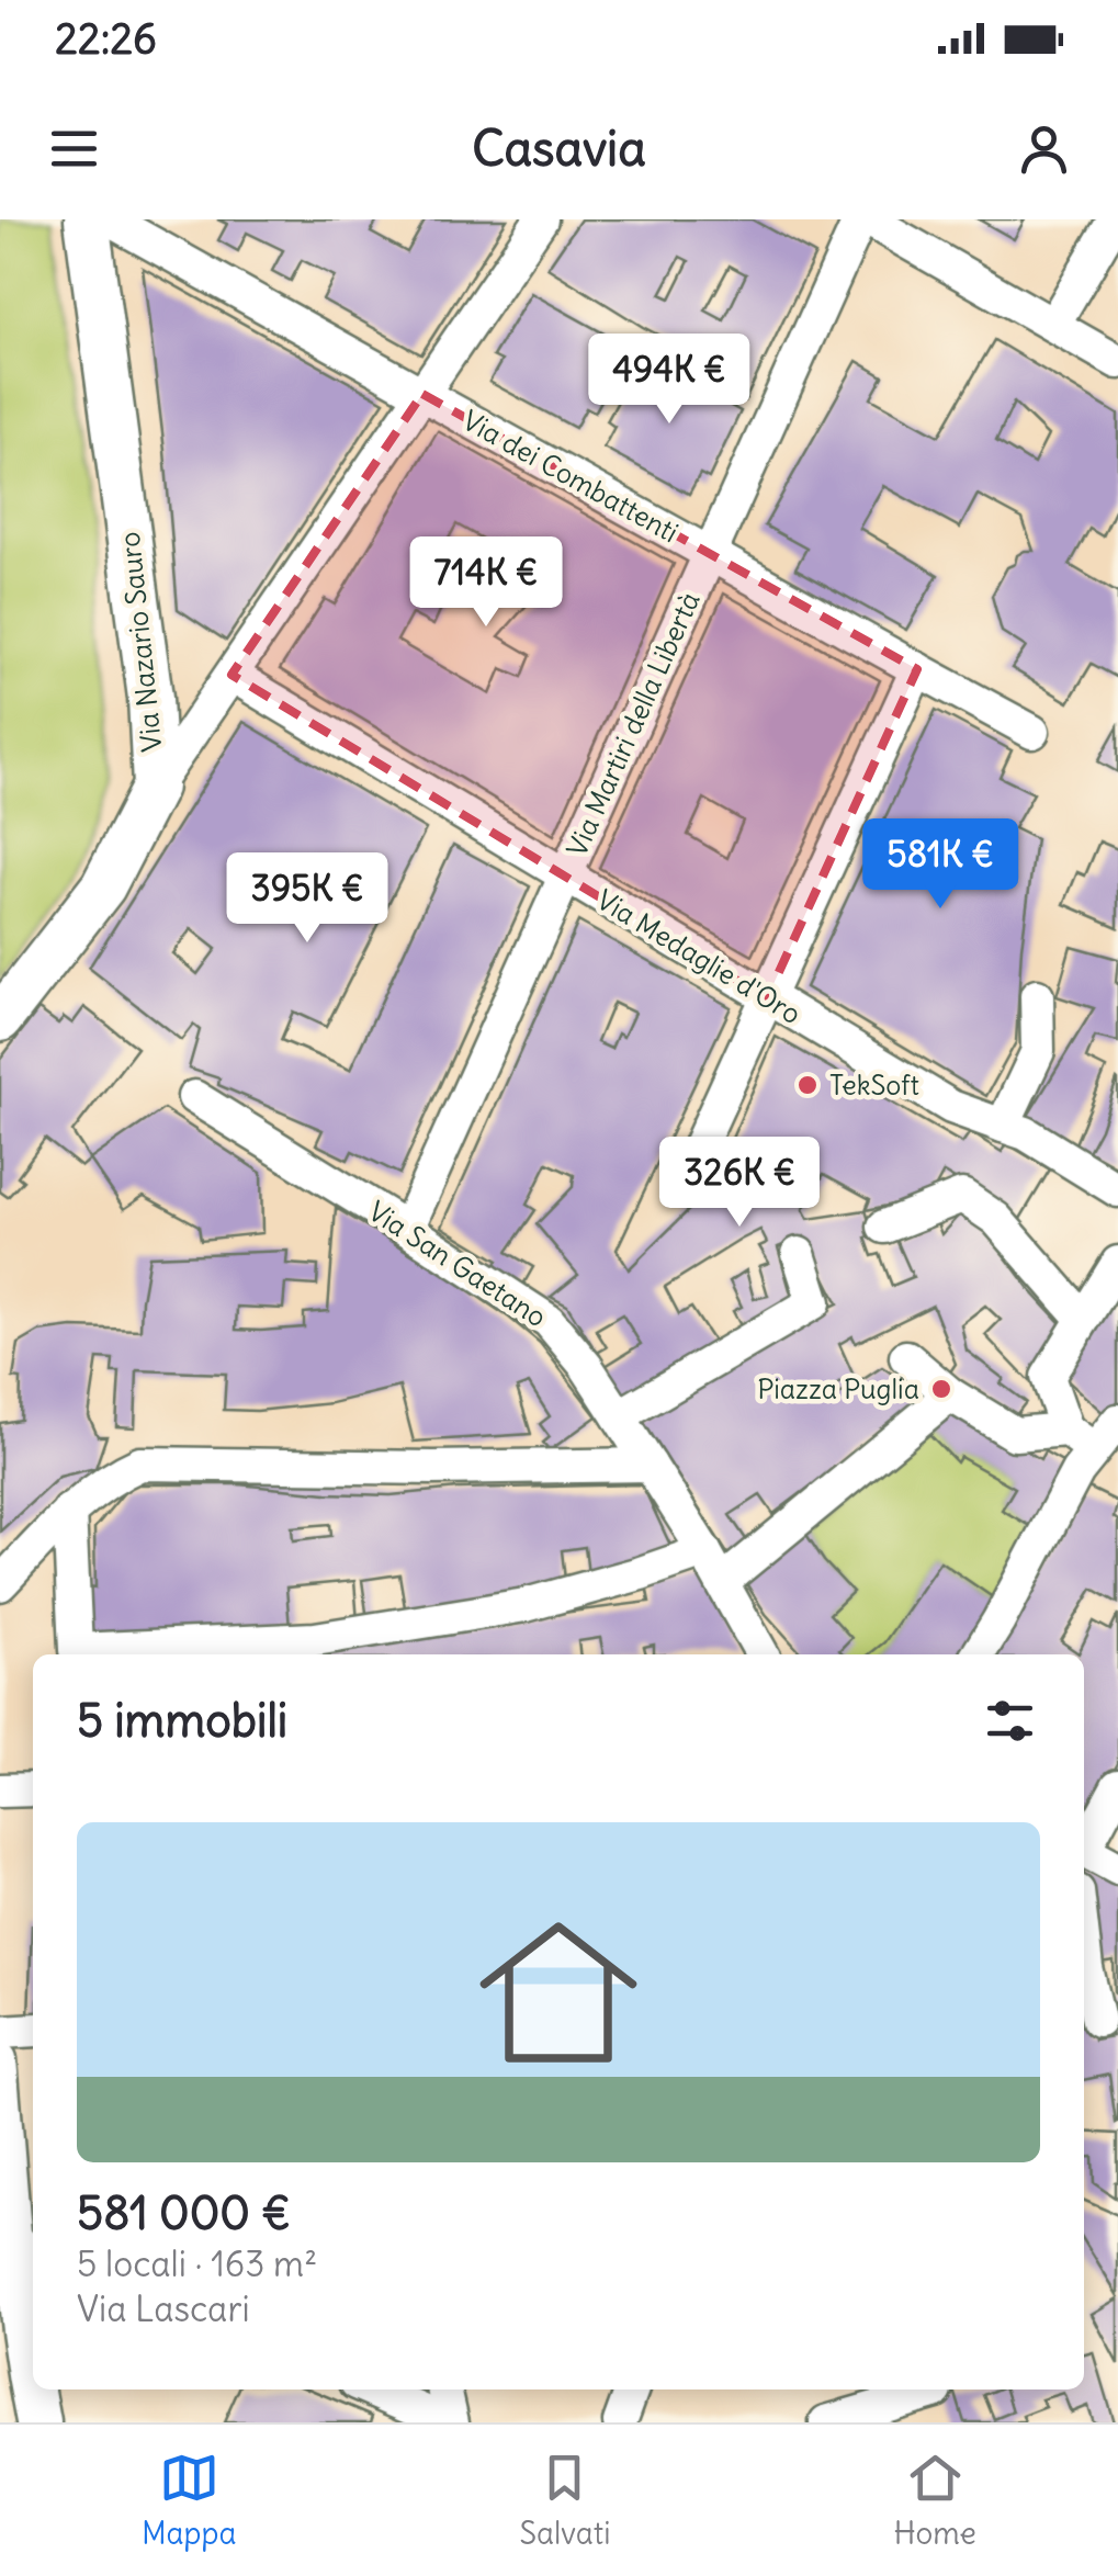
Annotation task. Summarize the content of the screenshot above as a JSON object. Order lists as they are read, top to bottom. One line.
{"streets":{"street":["Via dei Combattenti","Via Nazario Sauro","Via Martiri della Libertà","Via Medaglie d'Oro","Via San Gaetano"]},"crossings":[["Via dei Combattenti","Via Martiri della Libertà"],["Via Martiri della Libertà","Via Medaglie d'Oro"],["Via Martiri della Libertà","Via San Gaetano"]],"places":["TekSoft","Piazza Puglia"],"page":{"status":"22:26","header":"Casavia","price":["494K €","714K €","581K €","395K €","326K €"],"heading":"5 immobili","list":[{"name":"581 000 €","note":"5 locali · 163 m² · Via Lascari"}],"tabs":["Mappa","Salvati","Home"]}}
